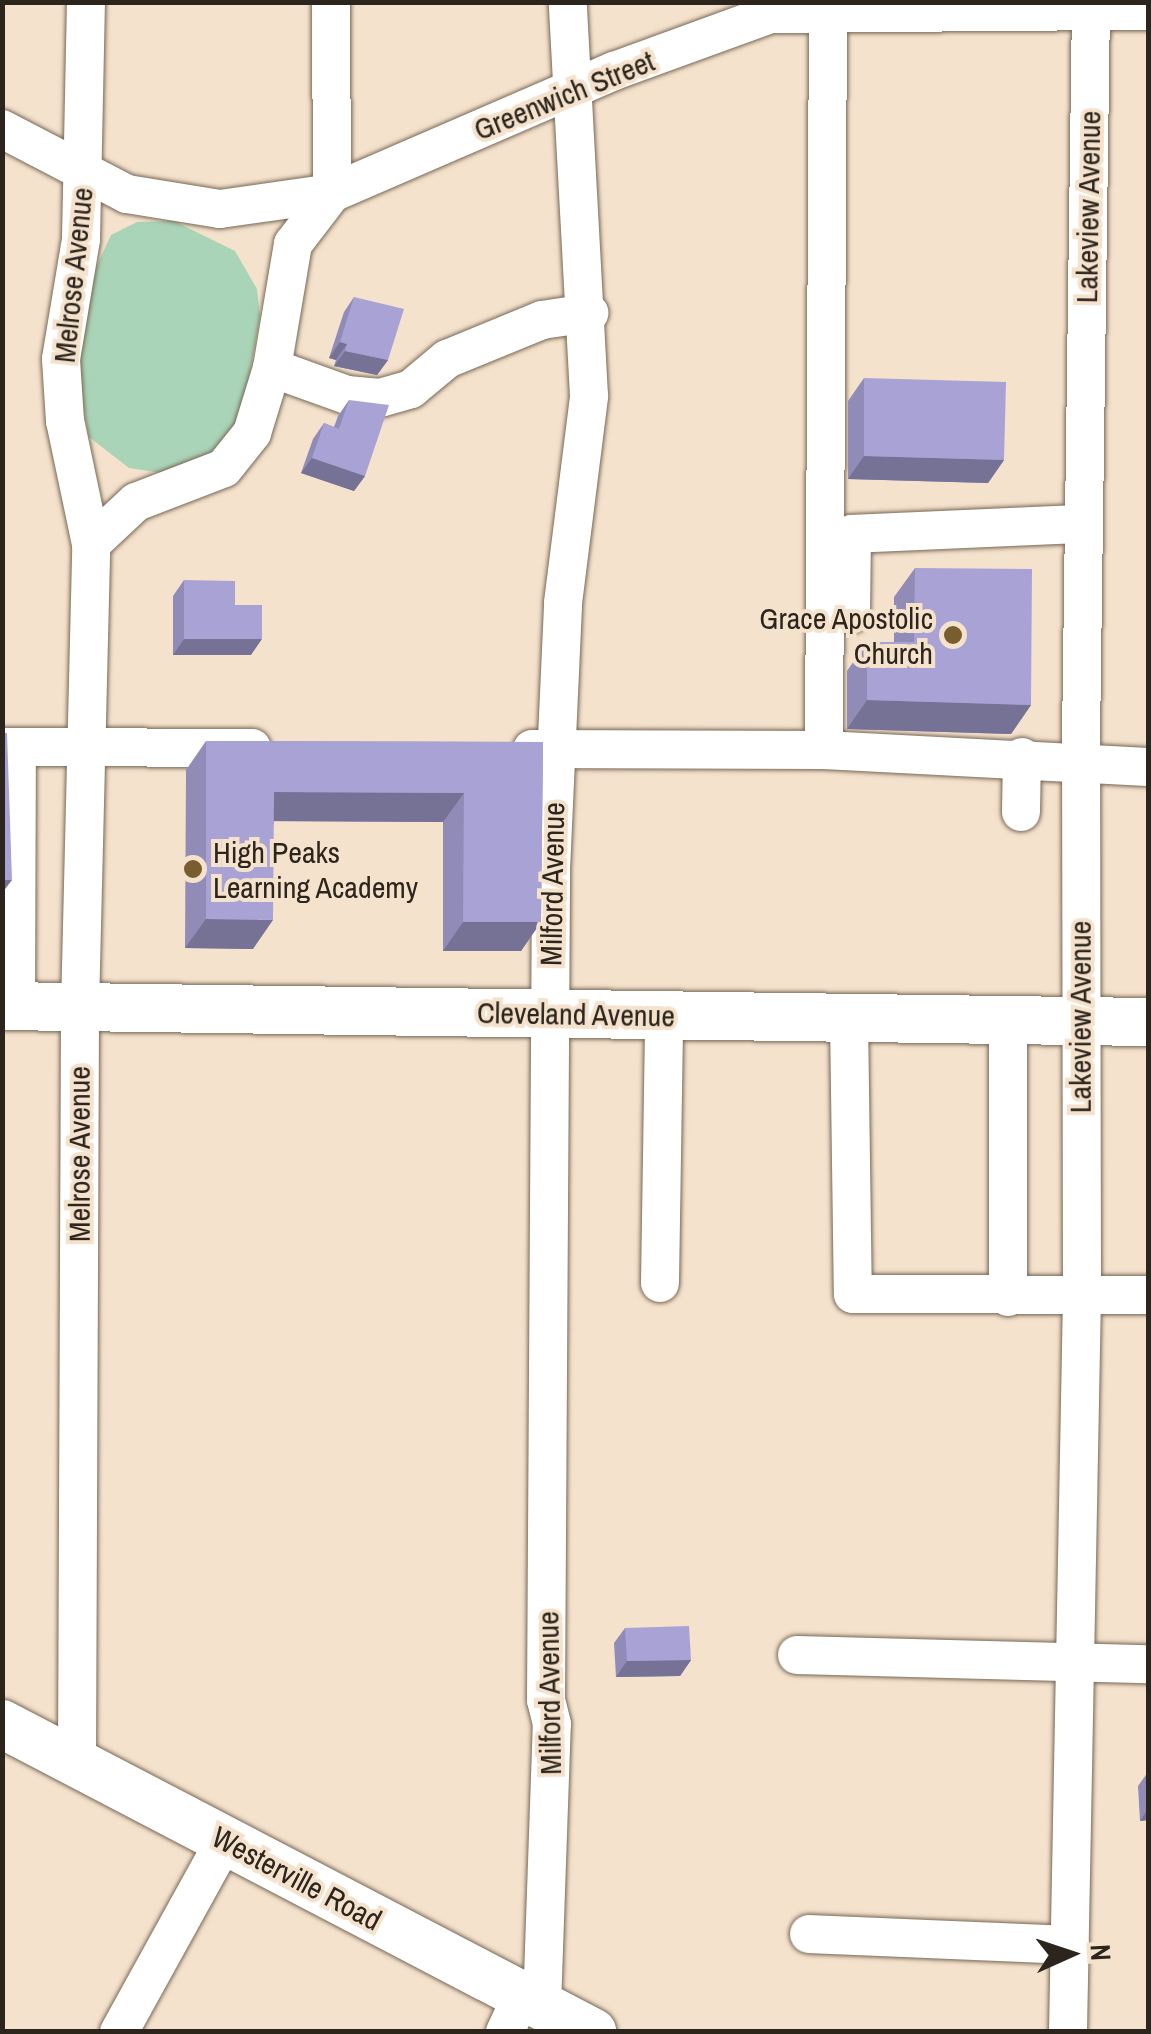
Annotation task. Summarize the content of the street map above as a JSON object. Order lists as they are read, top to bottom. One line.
{"streets":{"main road":["Cleveland Avenue","Westerville Road"],"street":["Greenwich Street","Lakeview Avenue","Melrose Avenue","Milford Avenue"]},"crossings":[["Greenwich Street","Lakeview Avenue"],["Greenwich Street","Melrose Avenue"],["Greenwich Street","Milford Avenue"],["Lakeview Avenue","Cleveland Avenue"],["Melrose Avenue","Cleveland Avenue"],["Melrose Avenue","Westerville Road"],["Milford Avenue","Cleveland Avenue"],["Milford Avenue","Westerville Road"]],"places":["Grace Apostolic Church","High Peaks Learning Academy"],"north":"right"}
